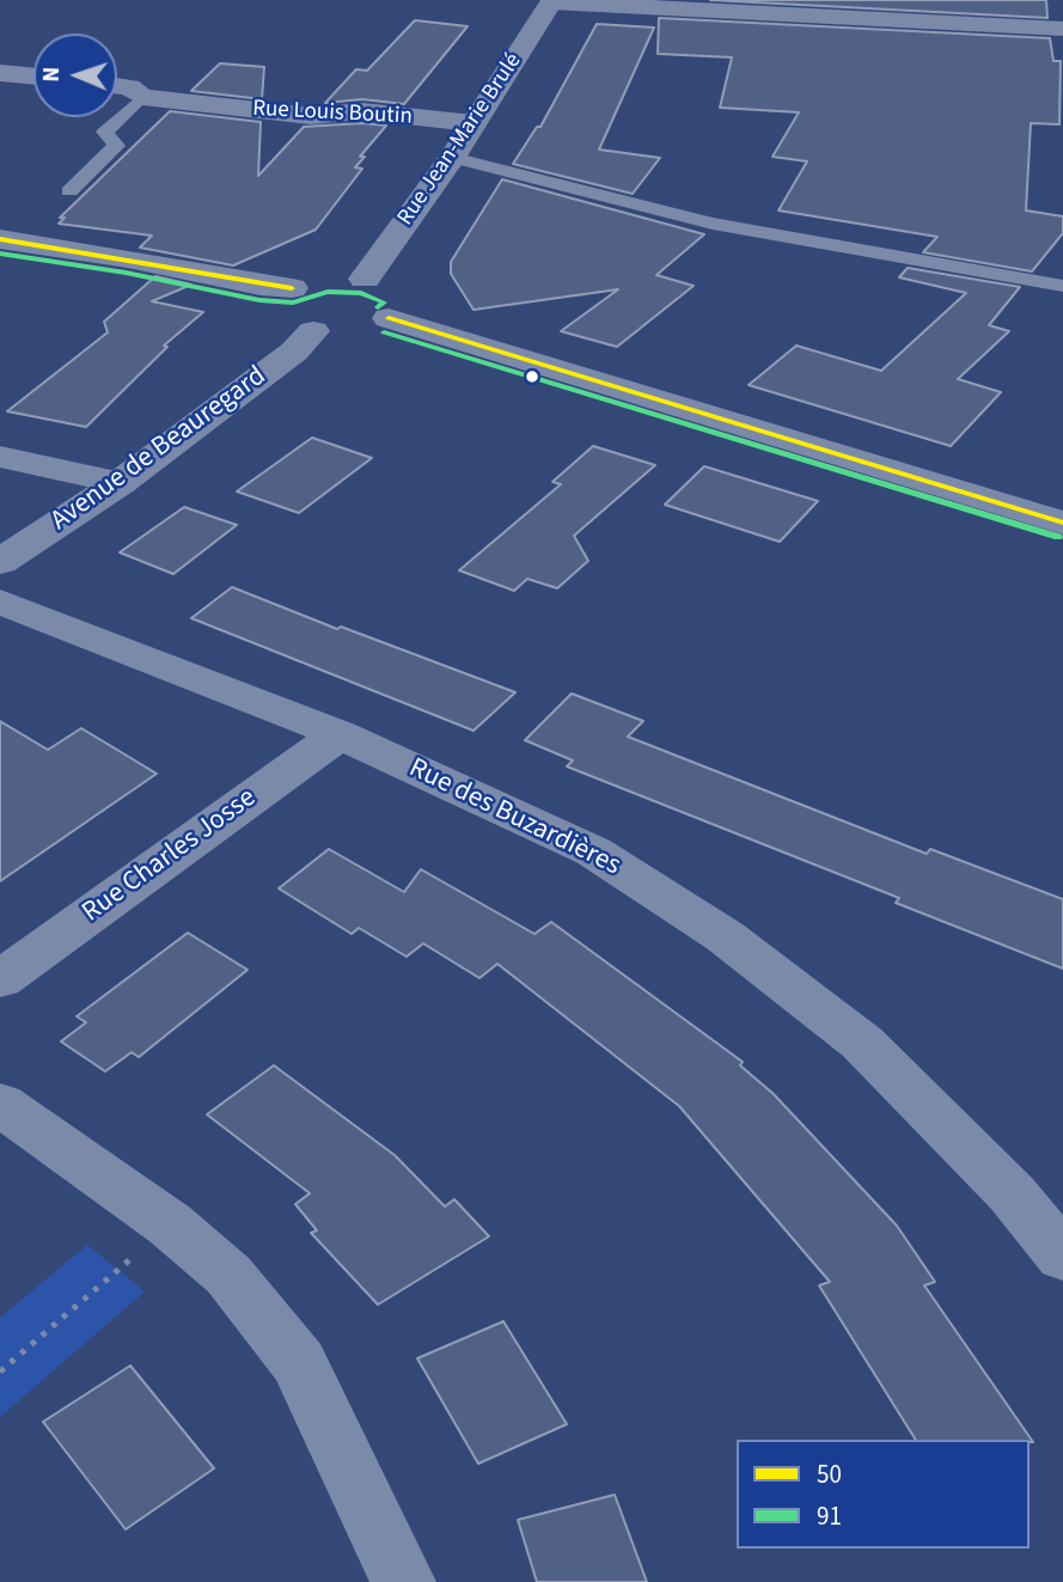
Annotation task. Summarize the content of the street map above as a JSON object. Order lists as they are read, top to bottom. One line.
{"streets":{"street":["Rue Louis Boutin","Rue Jean-Marie Brulé","Avenue de Beauregard","Rue des Buzardières","Rue Charles Josse"]},"crossings":[["Rue Louis Boutin","Rue Jean-Marie Brulé"],["Rue des Buzardières","Rue Charles Josse"]],"lines":["transit line 50","transit line 91"],"legend":["50","91"],"north":"left"}
